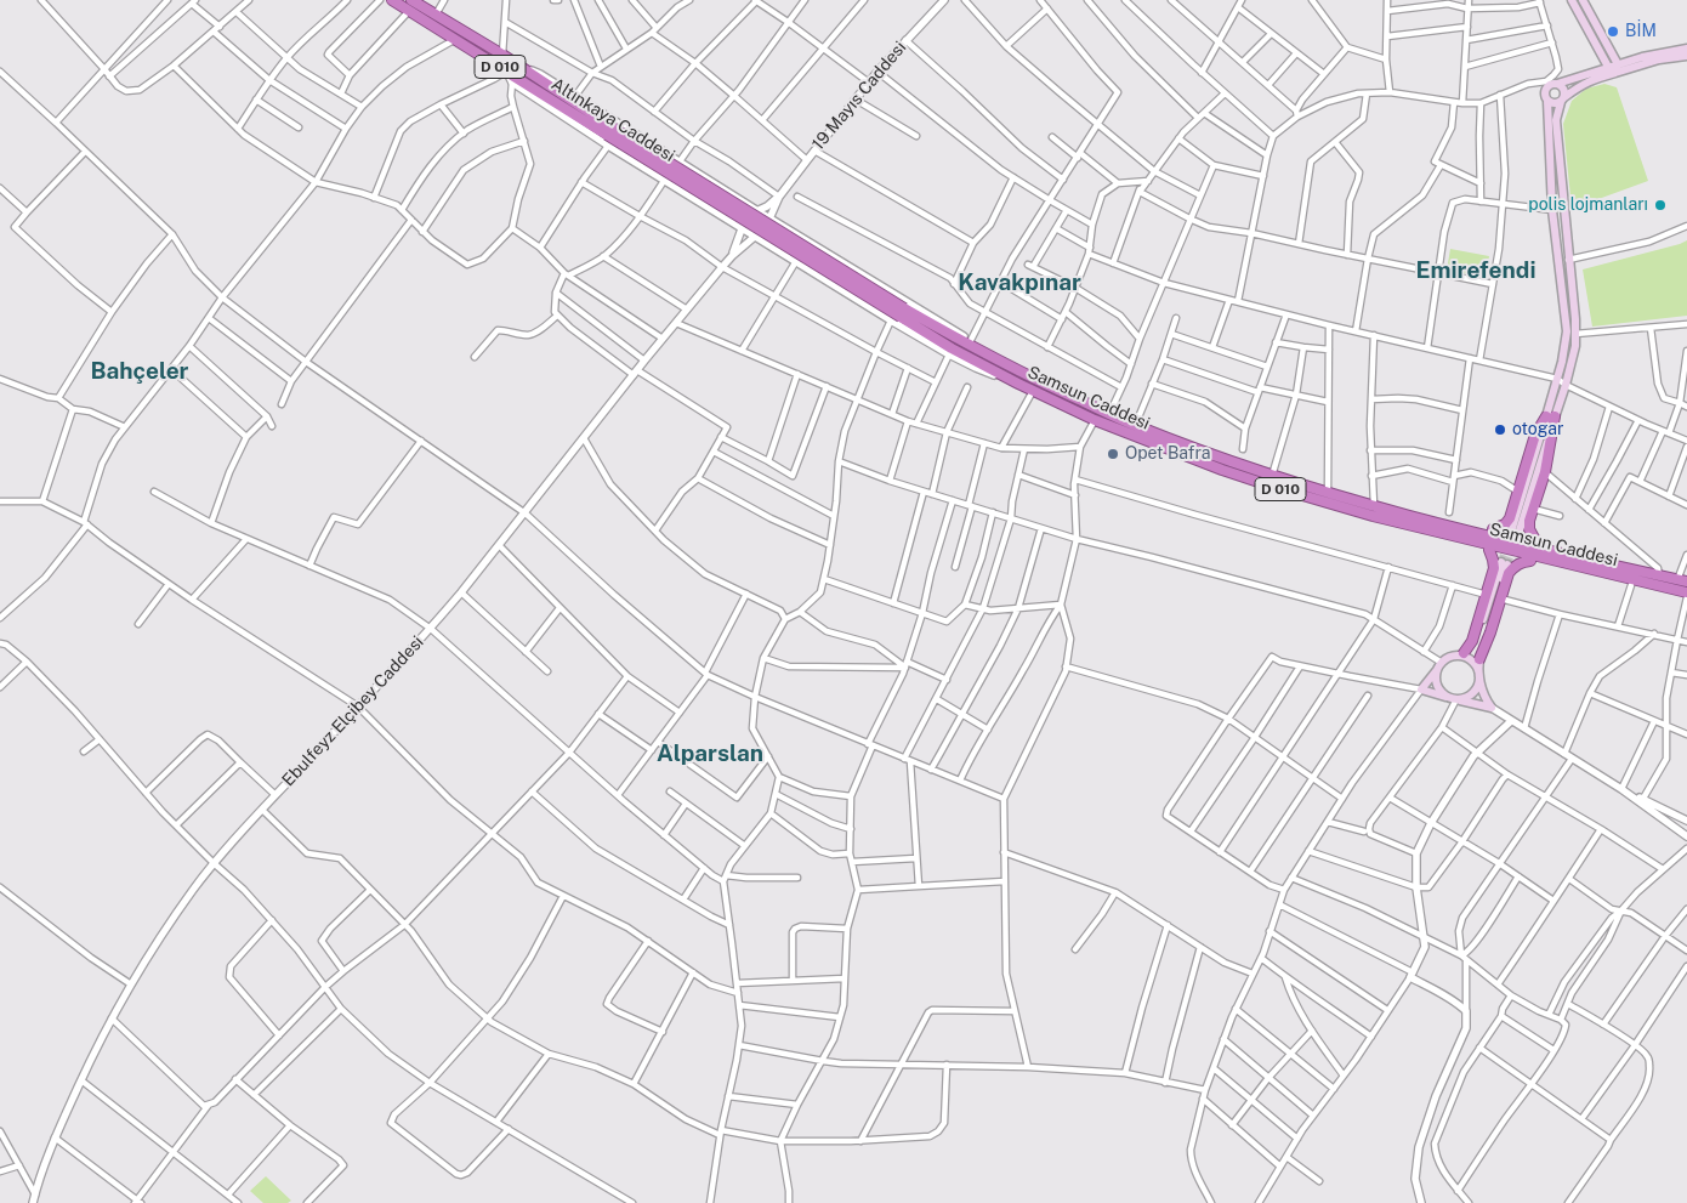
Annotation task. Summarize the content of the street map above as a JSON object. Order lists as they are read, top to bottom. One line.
{"streets":{"highway":["D 010","Altınkaya Caddesi","Samsun Caddesi"],"street":["19 Mayıs Caddesi","Ebulfeyz Elçibey Caddesi"]},"crossings":[["19 Mayıs Caddesi","Altınkaya Caddesi"],["19 Mayıs Caddesi","Samsun Caddesi"],["19 Mayıs Caddesi","Ebulfeyz Elçibey Caddesi"],["Altınkaya Caddesi","Samsun Caddesi"],["Altınkaya Caddesi","Ebulfeyz Elçibey Caddesi"],["Samsun Caddesi","Ebulfeyz Elçibey Caddesi"]],"districts":["Emirefendi","Kavakpınar","Bahçeler","Alparslan"],"places":["BİM","polis lojmanları","otogar","Opet Bafra"]}
